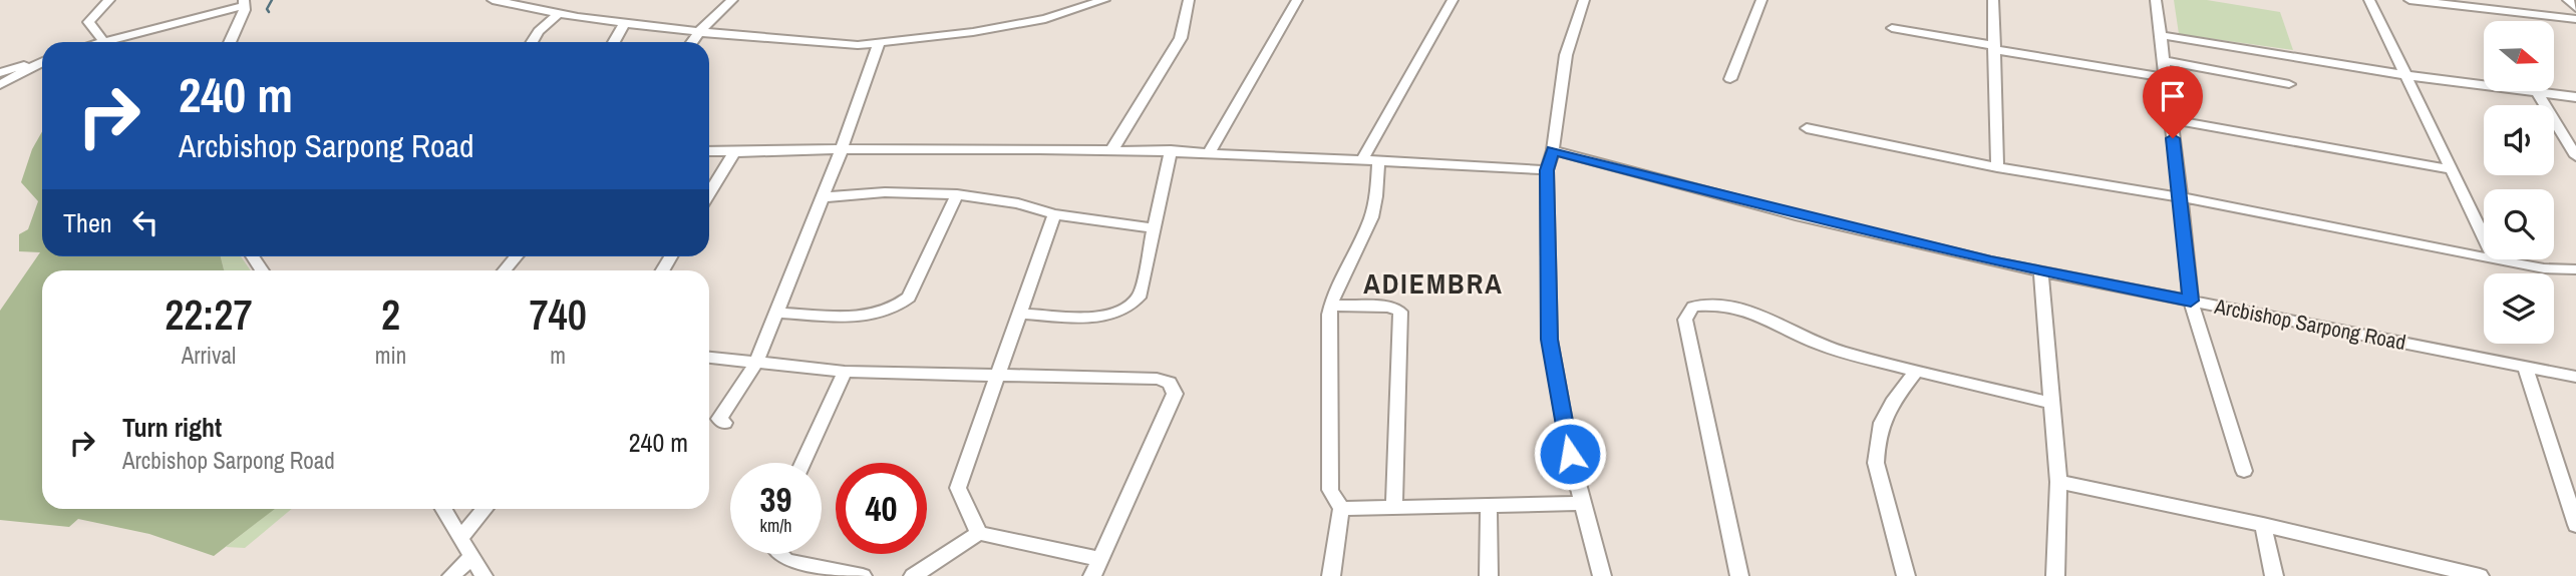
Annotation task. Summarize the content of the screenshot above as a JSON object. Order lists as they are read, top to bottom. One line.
{"streets":{"street":["Arcbishop Sarpong Road"]},"districts":["ADIEMBRA"],"north":"right","page":{"turn":["240 m","Arcbishop Sarpong Road"],"then":"Then","eta":["22:27","Arrival","2","min","740","m"],"list":[{"name":"Turn right","note":"Arcbishop Sarpong Road","value":"240 m"}],"speed":"39 km/h","limit":"40"}}
